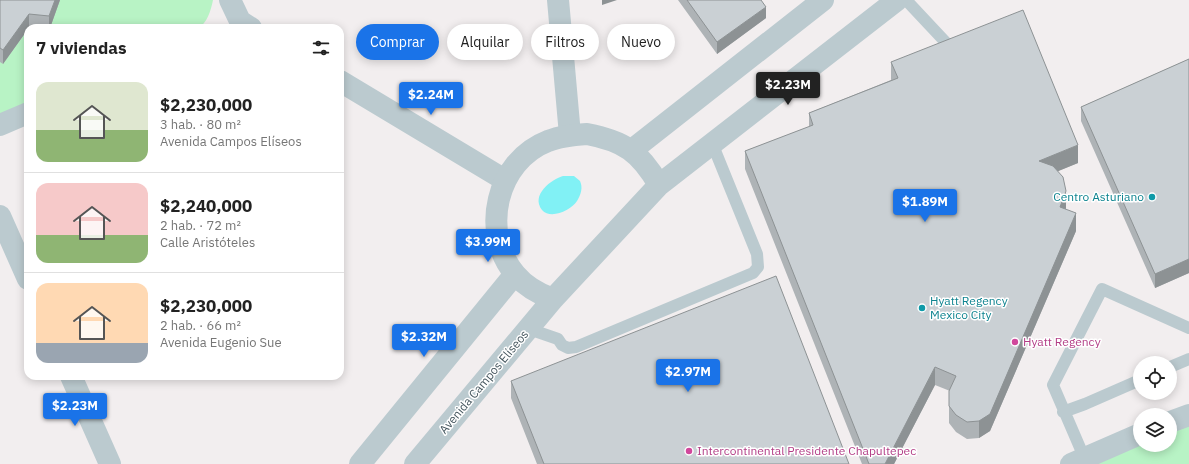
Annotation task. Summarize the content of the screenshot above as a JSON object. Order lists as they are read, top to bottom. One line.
{"streets":{"street":["Avenida Campos Elíseos"]},"places":["Centro Asturiano","Hyatt Regency Mexico City","Hyatt Regency","Intercontinental Presidente Chapultepec"],"page":{"chip":["Comprar","Alquilar","Filtros","Nuevo"],"heading":"7 viviendas","price":["$2.23M","$2.24M","$1.89M","$3.99M","$2.32M","$2.97M","$2.23M"],"list":[{"name":"$2,230,000","note":"3 hab. · 80 m² · Avenida Campos Elíseos"},{"name":"$2,240,000","note":"2 hab. · 72 m² · Calle Aristóteles"},{"name":"$2,230,000","note":"2 hab. · 66 m² · Avenida Eugenio Sue"}]}}
